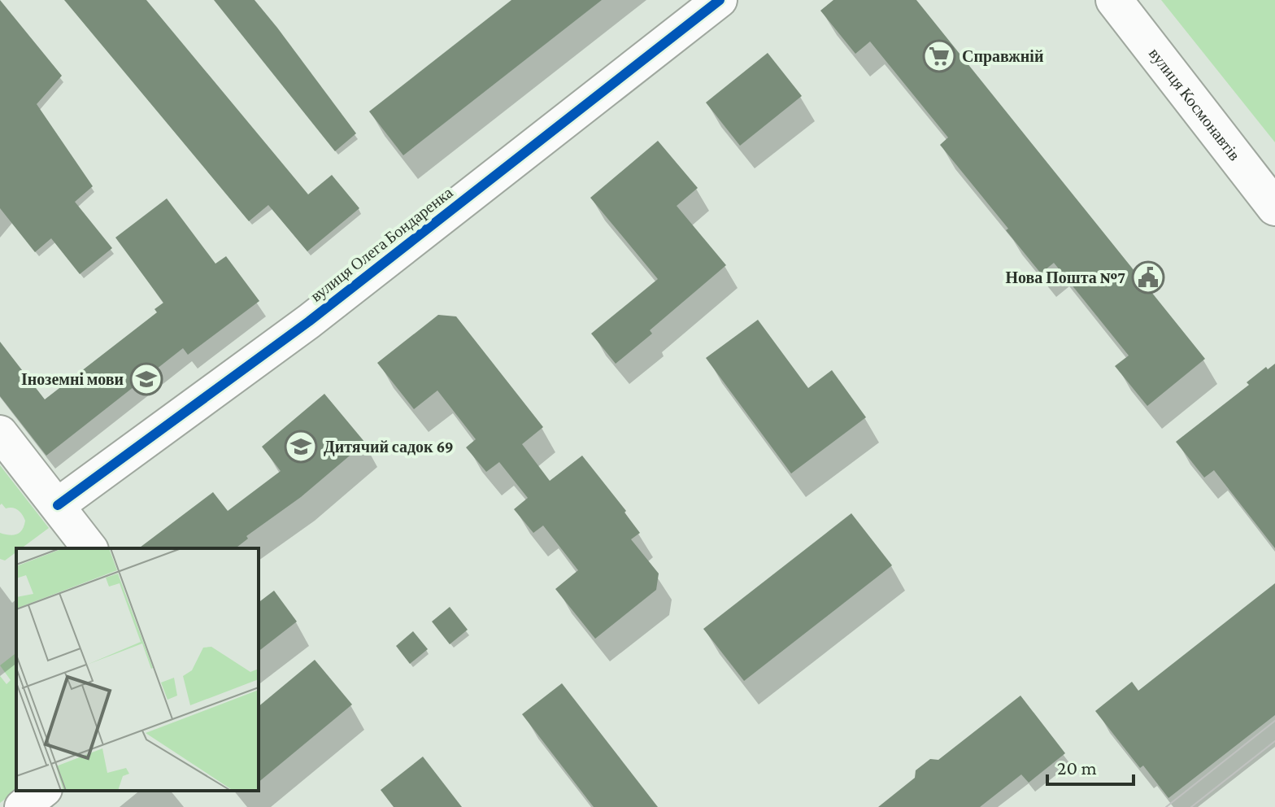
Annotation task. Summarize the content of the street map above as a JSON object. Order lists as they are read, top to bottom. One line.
{"streets":{"main road":["вулиця Космонавтів"],"street":["вулиця Олега Бондаренка"]},"places":{"supermarket":["Справжній"],"public building":["Нова Пошта №7"],"school or university":["Іноземні мови","Дитячий садок 69"]},"scale_bar":"20 m"}
